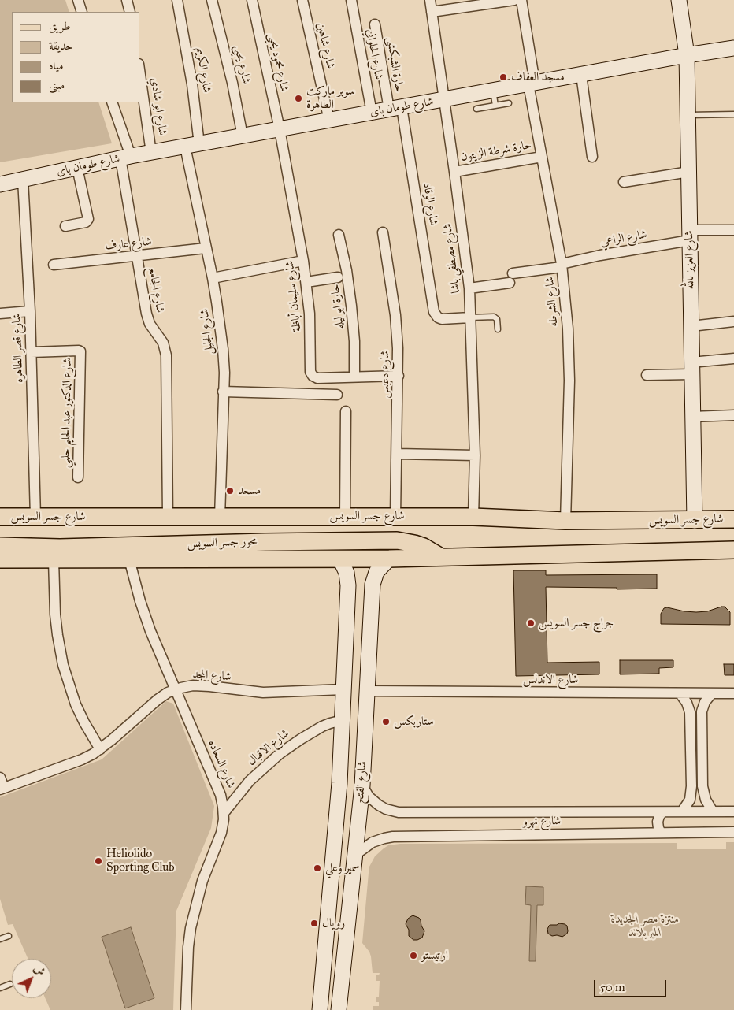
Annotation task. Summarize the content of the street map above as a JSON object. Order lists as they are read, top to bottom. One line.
{"streets":{"main road":["شارع طومان باى","شارع العزيز بالله","شارع جسر السويس","محور جسر السويس","شارع الفتح"],"street":["شارع شاهين","شارع الحلواني","شارع محمود يحيى","شارع يحيى","حارة الشبكشى","شارع الكريم","شارع ابو شادي","حارة شرطة الزيتون","شارع الوقاد","شارع الراعي","شارع عارف","شارع مصطفي باشا","شارع الجامع","شارع سليمان أباظة","شارع الشرطه","حارة ابو ليله","شارع الجليل","شارع قصر الطاهره","شارع دعبس","شارع الدكتور عبد الحليم حلمي","شارع المجد","شارع الاندلس","شارع الاقبال","شارع السعاده","شارع نهرو"]},"crossings":[["شارع شاهين","شارع طومان باى"],["شارع الحلواني","شارع طومان باى"],["شارع محمود يحيى","شارع طومان باى"],["شارع محمود يحيى","شارع سليمان أباظة"],["شارع يحيى","شارع طومان باى"],["حارة الشبكشى","شارع طومان باى"],["حارة الشبكشى","شارع الوقاد"],["شارع الكريم","شارع طومان باى"],["شارع ابو شادي","شارع طومان باى"],["شارع طومان باى","شارع الوقاد"],["شارع طومان باى","شارع مصطفي باشا"],["شارع طومان باى","شارع العزيز بالله"],["شارع طومان باى","شارع الجامع"],["شارع طومان باى","شارع سليمان أباظة"],["شارع طومان باى","شارع الشرطه"],["شارع طومان باى","شارع الجليل"],["شارع طومان باى","شارع قصر الطاهره"],["حارة شرطة الزيتون","شارع مصطفي باشا"],["حارة شرطة الزيتون","شارع الشرطه"],["شارع الوقاد","شارع مصطفي باشا"],["شارع الراعي","شارع مصطفي باشا"],["شارع الراعي","شارع العزيز بالله"],["شارع الراعي","شارع الشرطه"],["شارع عارف","شارع الجامع"],["شارع عارف","شارع الجليل"],["شارع مصطفي باشا","شارع جسر السويس"],["شارع العزيز بالله","شارع جسر السويس"],["شارع الجامع","شارع جسر السويس"],["شارع سليمان أباظة","حارة ابو ليله"],["شارع سليمان أباظة","شارع دعبس"],["شارع الشرطه","شارع جسر السويس"],["شارع الجليل","شارع جسر السويس"],["شارع قصر الطاهره","شارع الدكتور عبد الحليم حلمي"],["شارع قصر الطاهره","شارع جسر السويس"],["شارع دعبس","شارع جسر السويس"],["شارع جسر السويس","محور جسر السويس"],["شارع المجد","شارع السعاده"],["شارع المجد","شارع الفتح"],["شارع الاندلس","شارع الفتح"],["شارع الاقبال","شارع السعاده"],["شارع الاقبال","شارع الفتح"],["شارع الفتح","شارع نهرو"]],"parks":["منتزة مصر الجديدة الميريلاند"],"places":["مسجد العفاف","سوبر ماركت الطاهرة","مسحد","جراج جسر السويس","ستاربكس","Heliolido Sporting Club","سمير وعلي","رويال","ارتيستو"],"legend":["طريق","حديقة","مياه","مبنى"],"scale_bar":"50 m","north":"top right"}
